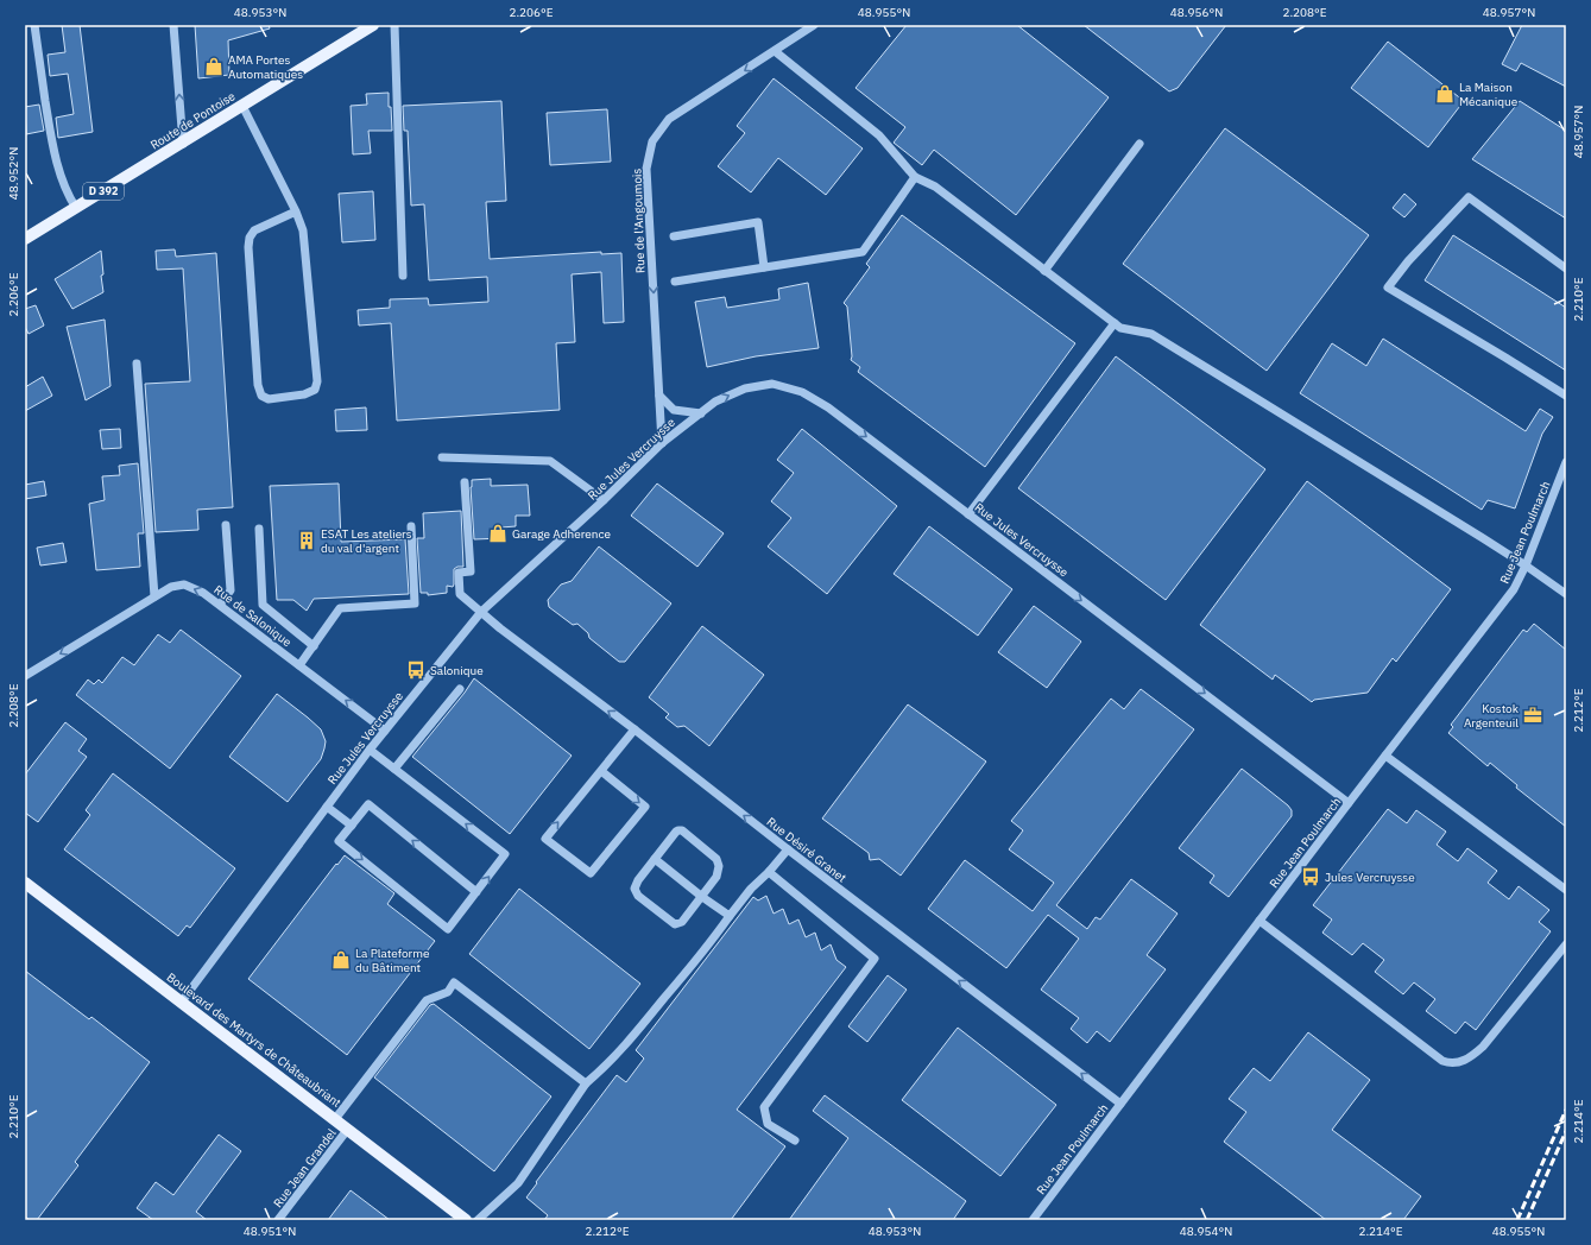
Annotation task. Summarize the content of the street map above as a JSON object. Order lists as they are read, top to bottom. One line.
{"streets":{"main road":["Route de Pontoise","D 392","Boulevard des Martyrs de Châteaubriant"],"street":["Rue de l'Angoumois","Rue Jules Vercruysse","Rue Jean Poulmarch","Rue de Salonique","Rue Désiré Granet","Rue Jean Grandel"]},"crossings":[["Rue de l'Angoumois","Rue Jules Vercruysse"],["Rue Jules Vercruysse","Rue Jean Poulmarch"],["Rue Jules Vercruysse","Rue de Salonique"],["Rue Jules Vercruysse","Rue Désiré Granet"],["Rue Jules Vercruysse","Boulevard des Martyrs de Châteaubriant"],["Rue Jean Poulmarch","Rue Désiré Granet"],["Boulevard des Martyrs de Châteaubriant","Rue Jean Grandel"]],"one_way":["Rue de l'Angoumois","Rue Jules Vercruysse","Rue de Salonique","Rue Désiré Granet"],"places":{"shop":["AMA Portes Automatiques","La Maison Mécanique","Garage Adherence","La Plateforme du Bâtiment"],"building":["ESAT Les ateliers du val d'argent"],"bus stop":["Salonique","Jules Vercruysse"],"office":["Kostok Argenteuil"]},"coordinates":["48.953°N","2.206°E","48.955°N","48.956°N","2.208°E","48.957°N","48.952°N","2.210°E","2.212°E","2.214°E","48.951°N","48.954°N"]}
